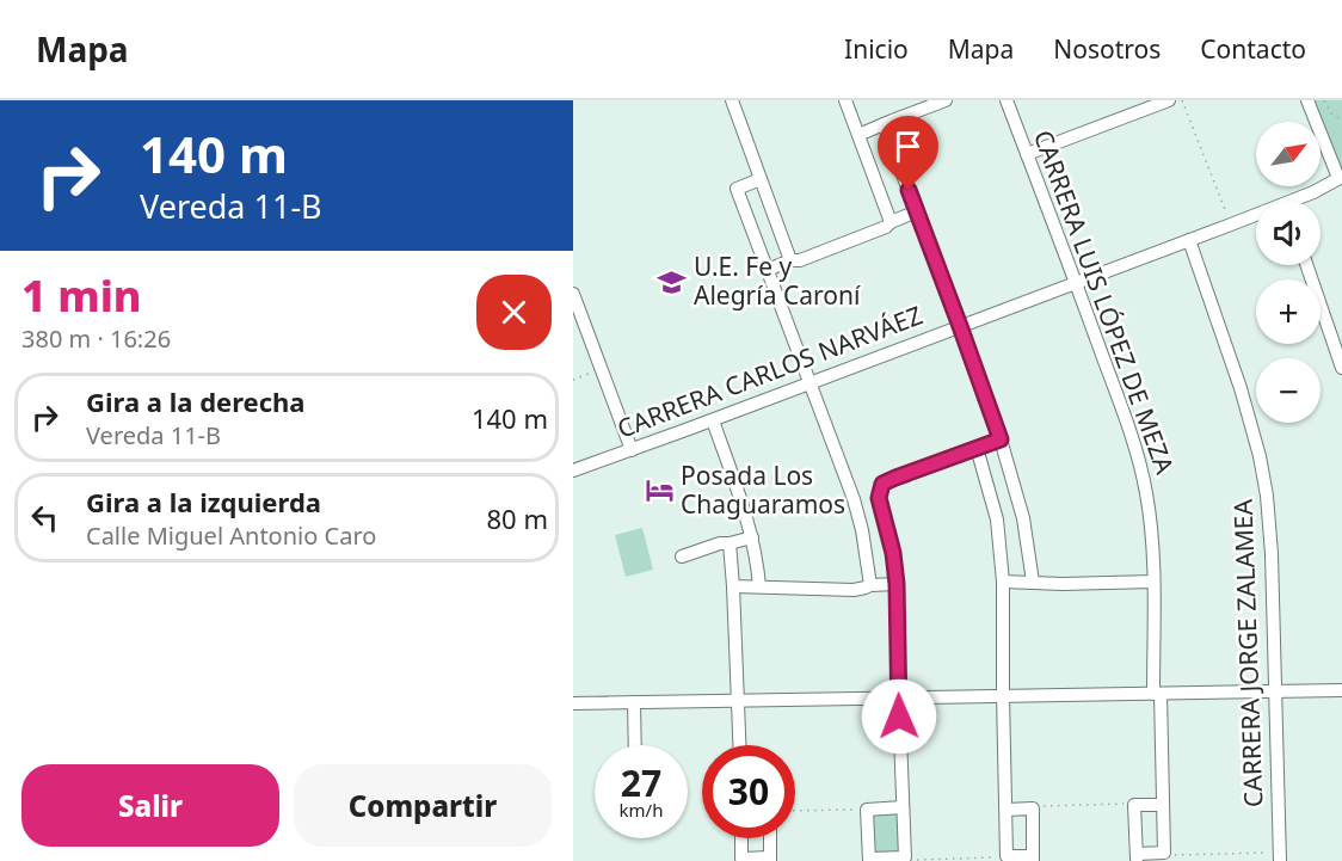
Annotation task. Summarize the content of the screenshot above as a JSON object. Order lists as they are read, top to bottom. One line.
{"streets":{"street":["CARRERA LUIS LÓPEZ DE MEZA","CARRERA CARLOS NARVÁEZ","CARRERA JORGE ZALAMEA"]},"crossings":[["CARRERA LUIS LÓPEZ DE MEZA","CARRERA CARLOS NARVÁEZ"],["CARRERA CARLOS NARVÁEZ","CARRERA JORGE ZALAMEA"]],"places":{"school or university":["U.E. Fe y Alegría Caroní"],"hotel":["Posada Los Chaguaramos"]},"north":"top right","page":{"header":"Mapa","nav":["Inicio","Mapa","Nosotros","Contacto"],"turn":["140 m","Vereda 11-B"],"map_buttons":["+","−"],"heading":["1 min","380 m · 16:26"],"list":[{"name":"Gira a la derecha","note":"Vereda 11-B","value":"140 m"},{"name":"Gira a la izquierda","note":"Calle Miguel Antonio Caro","value":"80 m"}],"speed":"27 km/h","limit":"30","buttons":["Salir","Compartir"]}}
